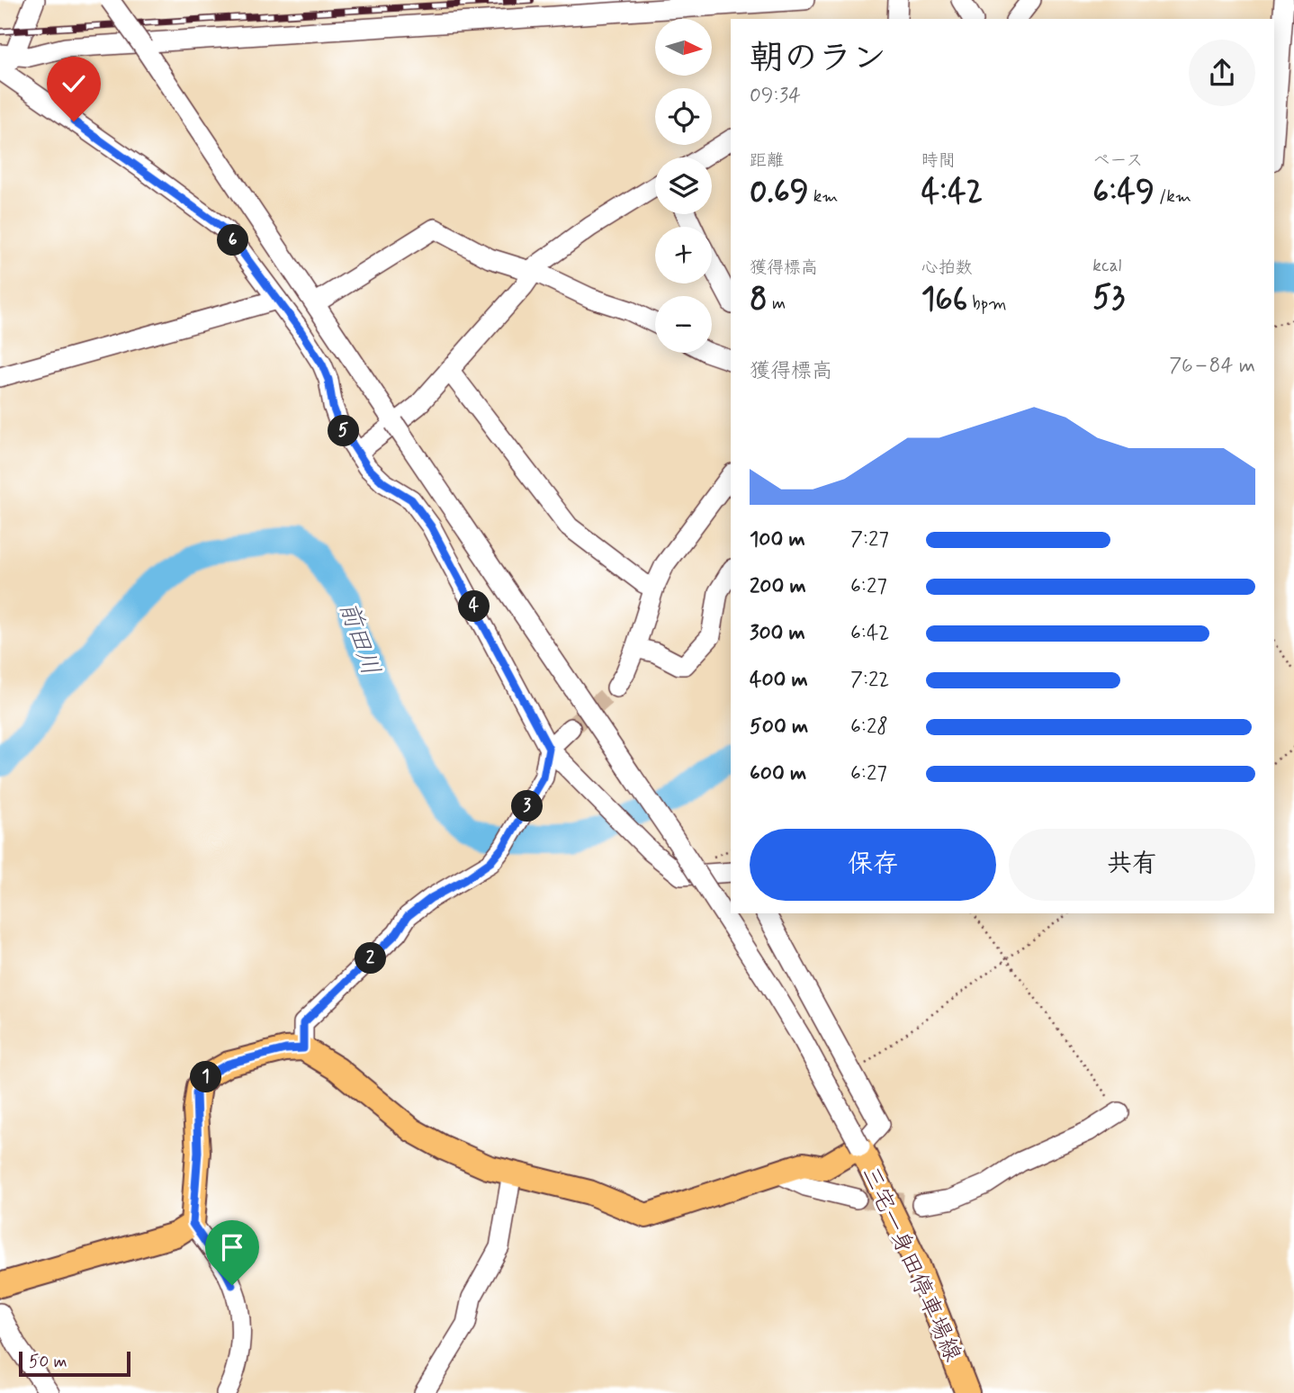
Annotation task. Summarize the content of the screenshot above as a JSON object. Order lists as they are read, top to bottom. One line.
{"streets":{"main road":["三宅一身田停車場線"]},"water":["前田川"],"scale_bar":"50 m","north":"right","page":{"map_buttons":["+","−"],"heading":["朝のラン","09:34"],"stats":[["距離","0.69 km"],["時間","4:42"],["ペース","6:49 /km"],["獲得標高","8 m"],["心拍数","166 bpm"],["kcal","53"]],"pins":["6","5","4","3","2","1"],"chart":["獲得標高","76–84 m"],"list":[{"name":"100 m","note":"7:27"},{"name":"200 m","note":"6:27"},{"name":"300 m","note":"6:42"},{"name":"400 m","note":"7:22"},{"name":"500 m","note":"6:28"},{"name":"600 m","note":"6:27"}],"buttons":["保存","共有"],"scale":"50 m"}}
